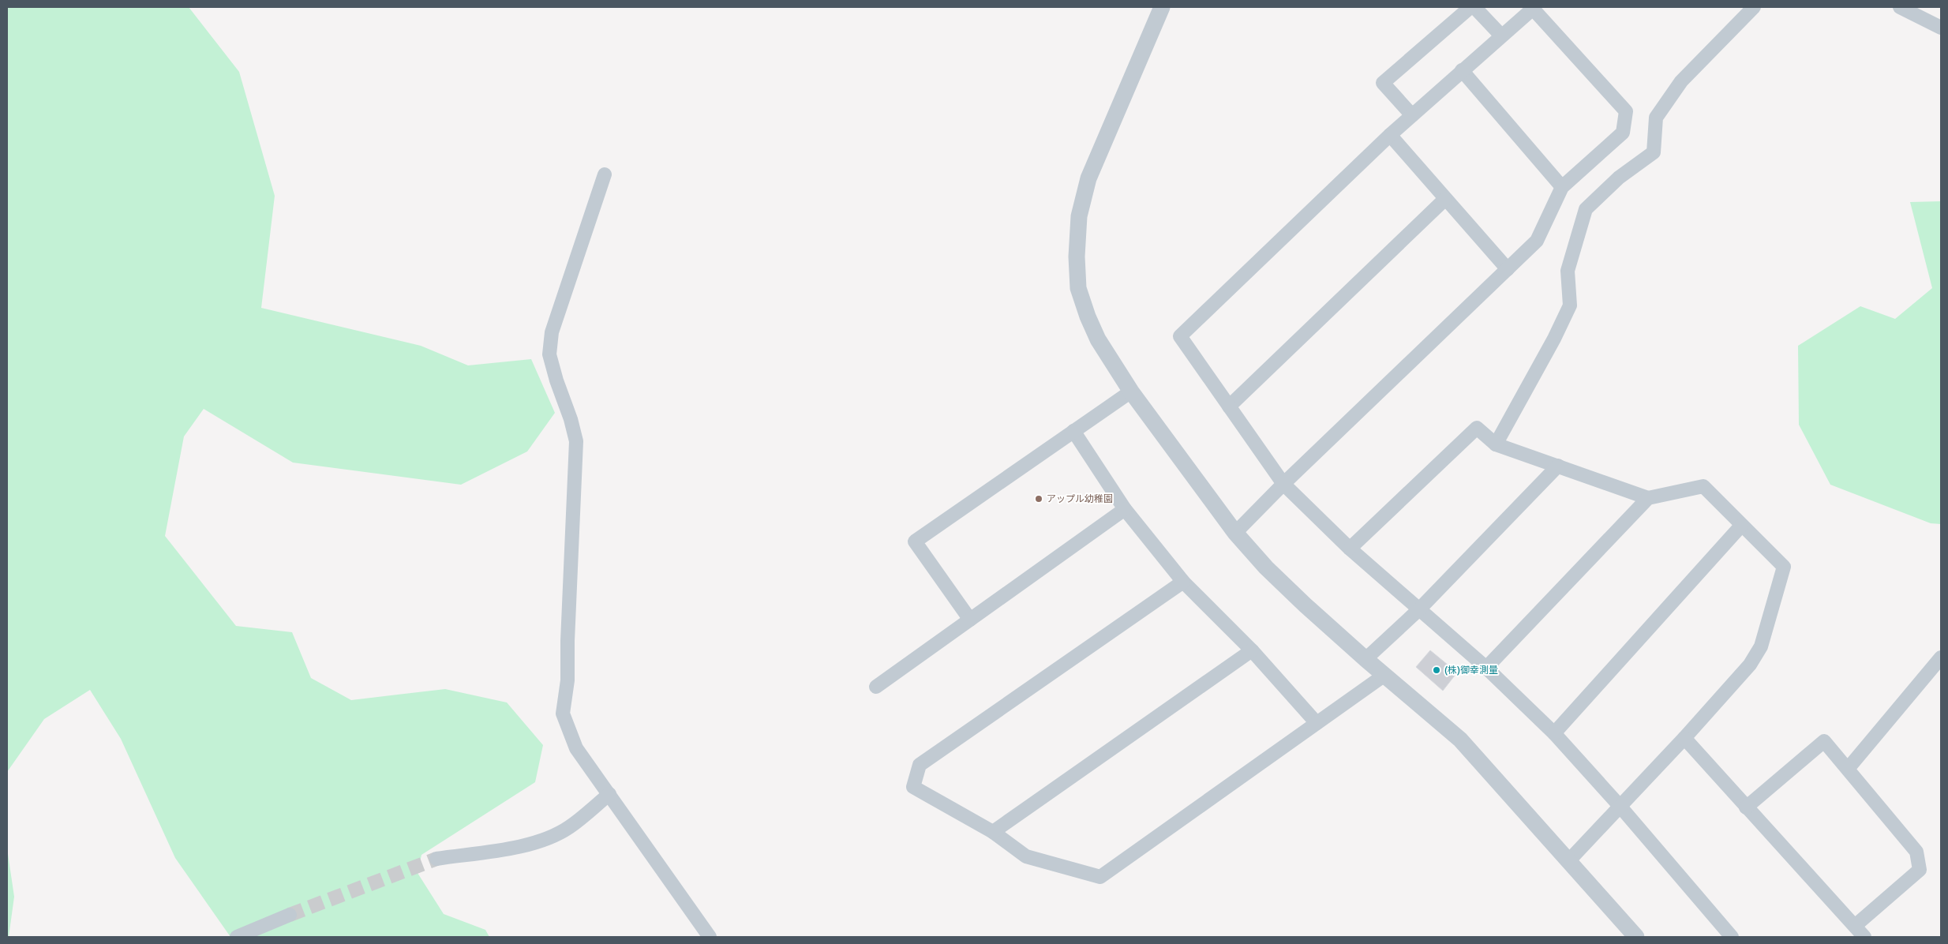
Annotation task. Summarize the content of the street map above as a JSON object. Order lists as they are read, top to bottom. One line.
{"places":["アップル幼稚園","(株)御幸測量"]}
